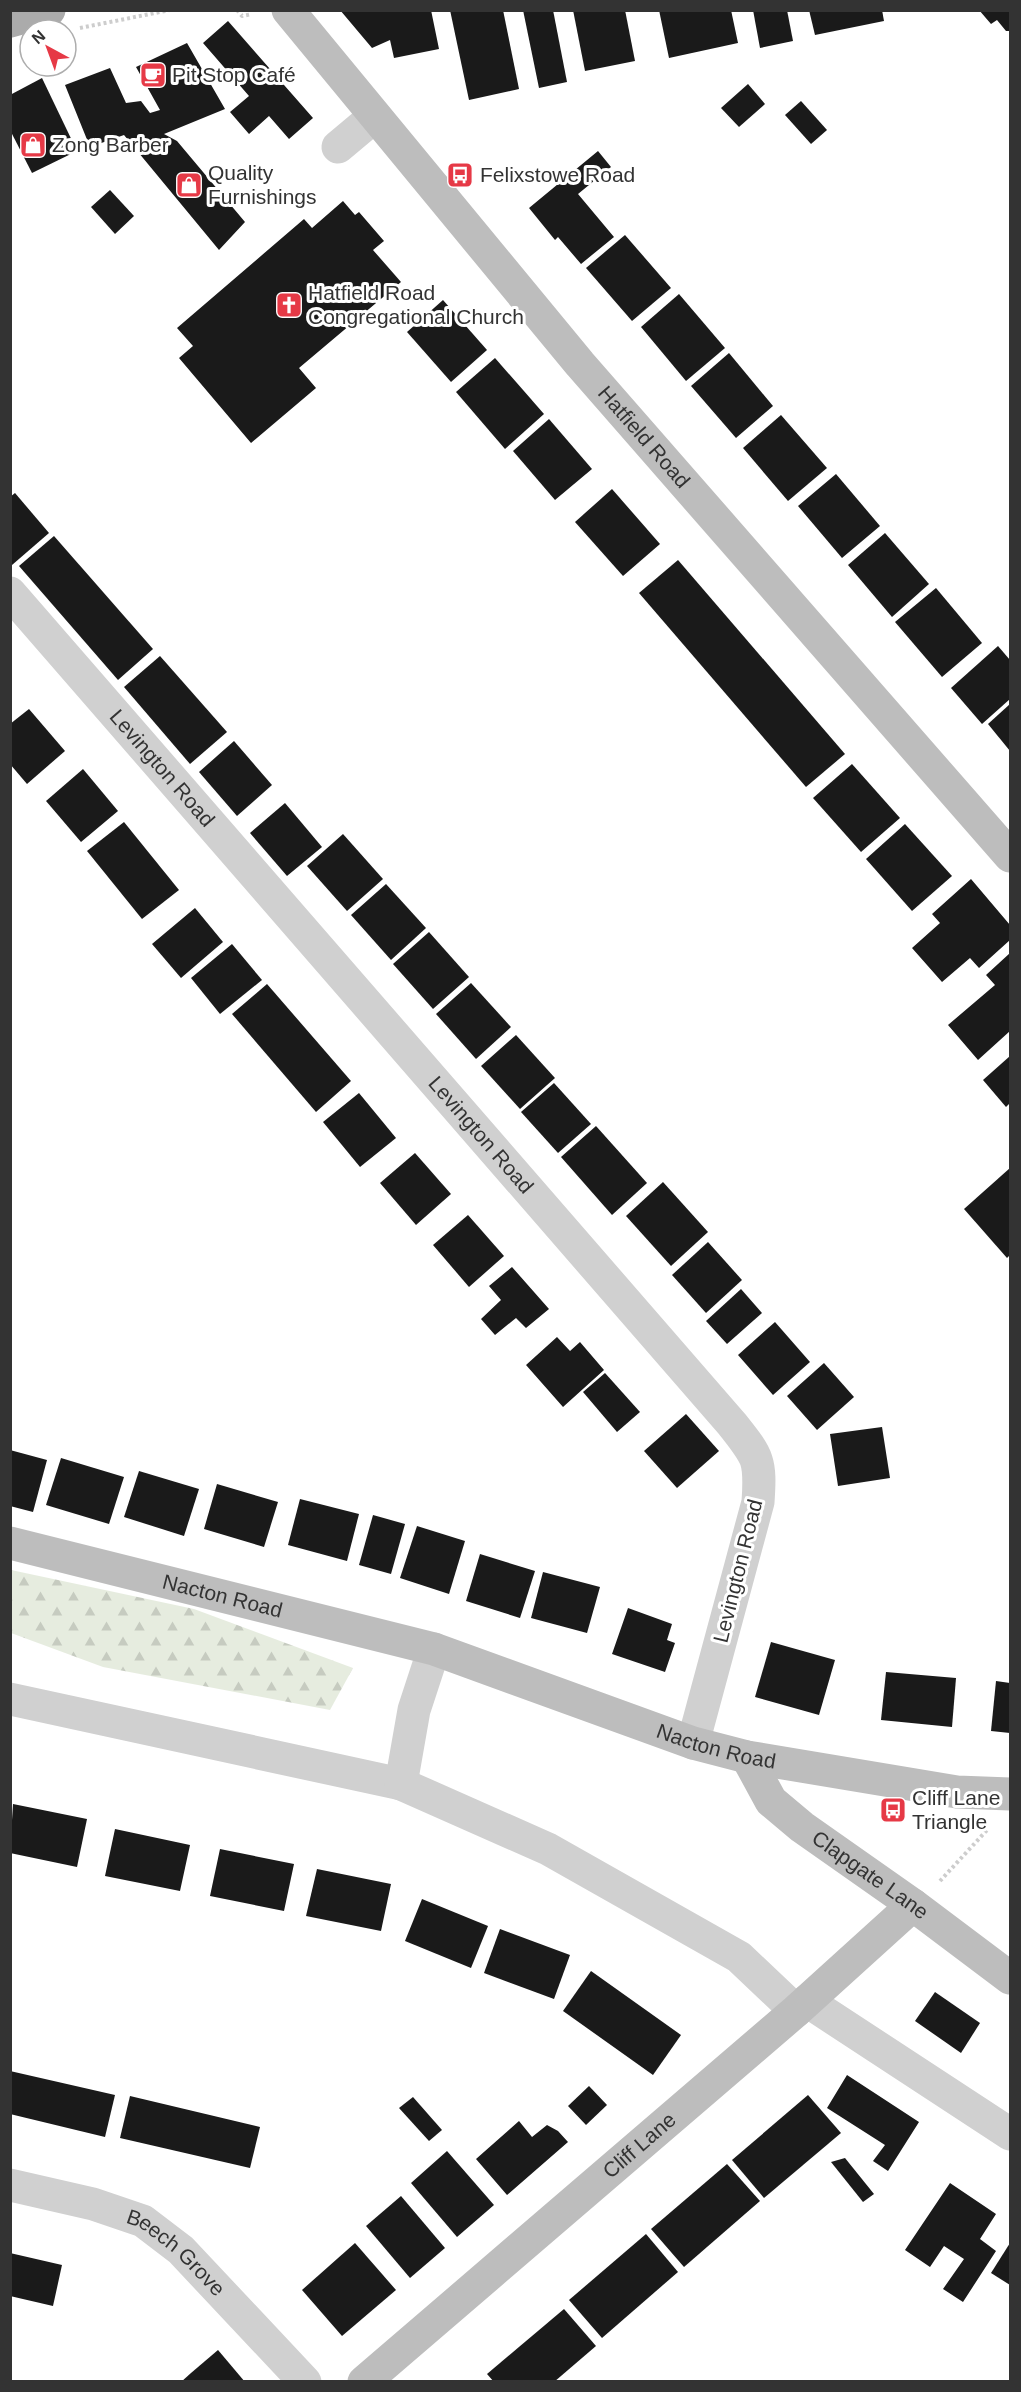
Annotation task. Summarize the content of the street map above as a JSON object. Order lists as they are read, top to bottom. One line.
{"streets":{"street":["Hatfield Road","Levington Road","Nacton Road","Clapgate Lane","Cliff Lane","Beech Grove"]},"crossings":[["Levington Road","Nacton Road"],["Nacton Road","Clapgate Lane"],["Clapgate Lane","Cliff Lane"]],"places":{"cafe":["Pit Stop Café"],"shop":["Zong Barber","Quality Furnishings"],"bus stop":["Felixstowe Road","Cliff Lane Triangle"],"church":["Hatfield Road Congregational Church"]},"north":"top left"}
